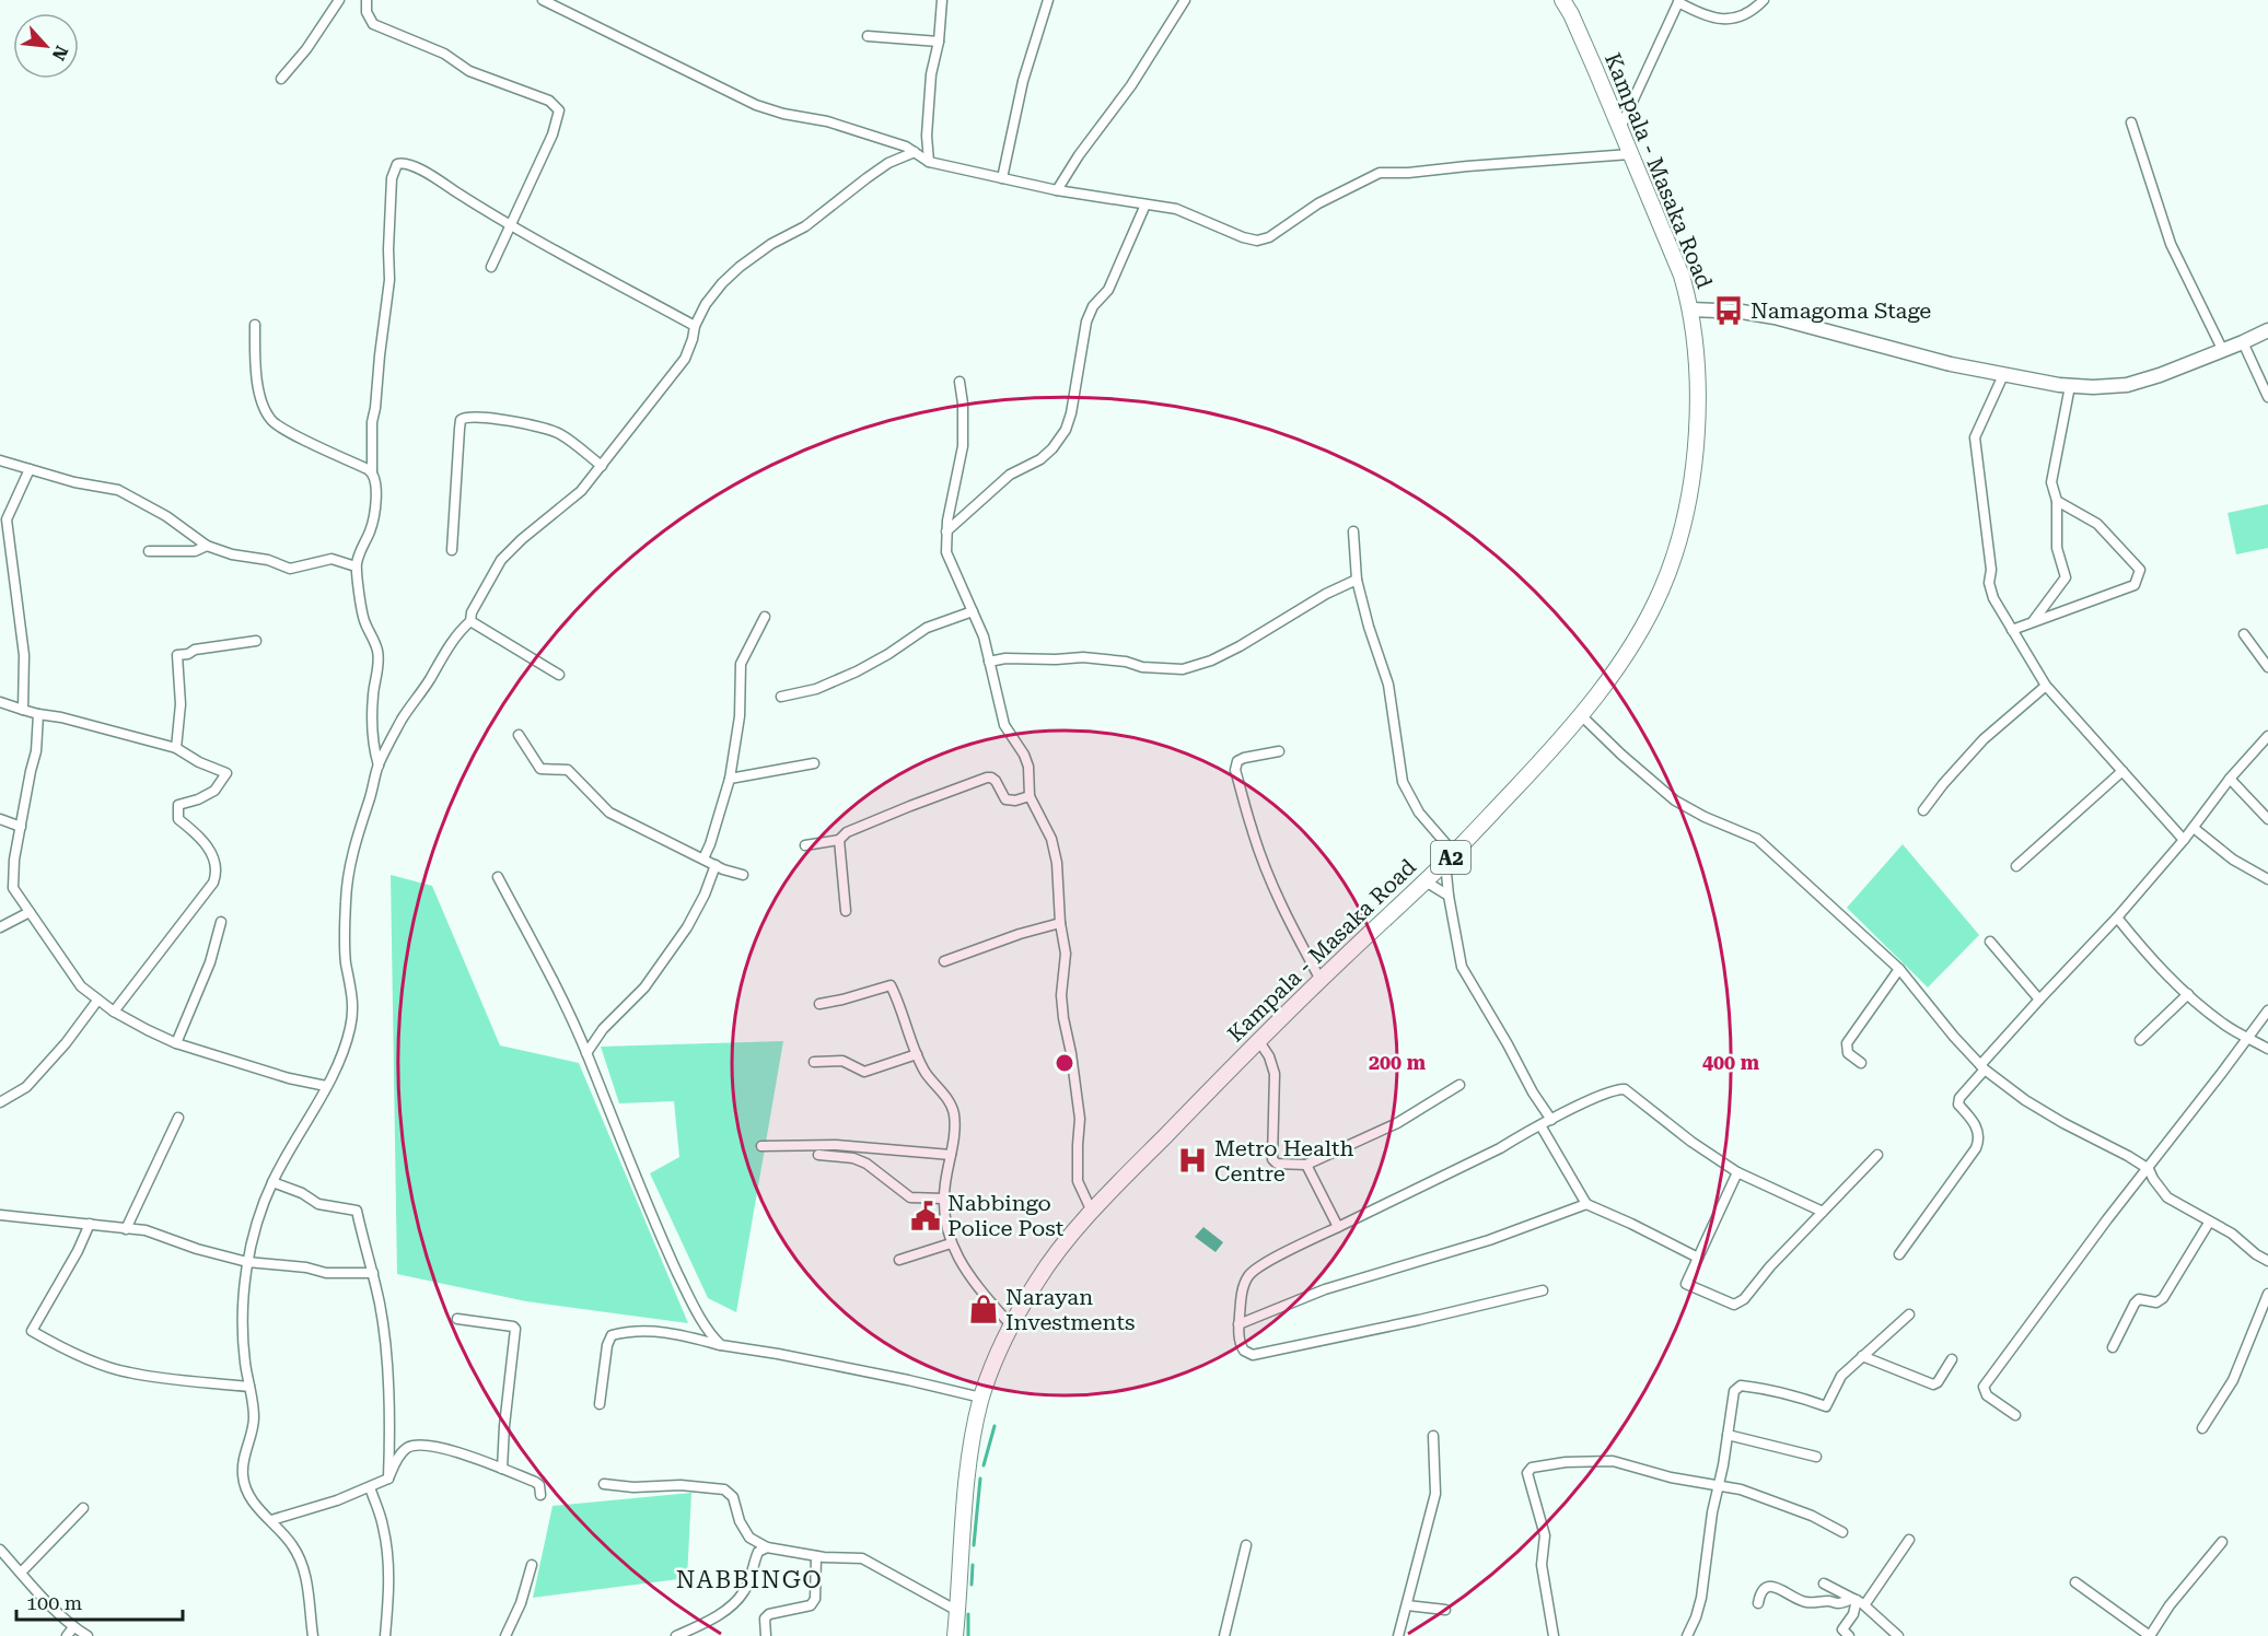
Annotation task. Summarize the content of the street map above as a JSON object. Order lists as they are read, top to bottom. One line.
{"streets":{"main road":["Kampala - Masaka Road","A2"]},"districts":["NABBINGO"],"places":{"bus stop":["Namagoma Stage"],"hospital":["Metro Health Centre"],"public building":["Nabbingo Police Post"],"shop":["Narayan Investments"]},"scale_bar":"100 m","north":"bottom right","rings":["200 m","400 m"]}
